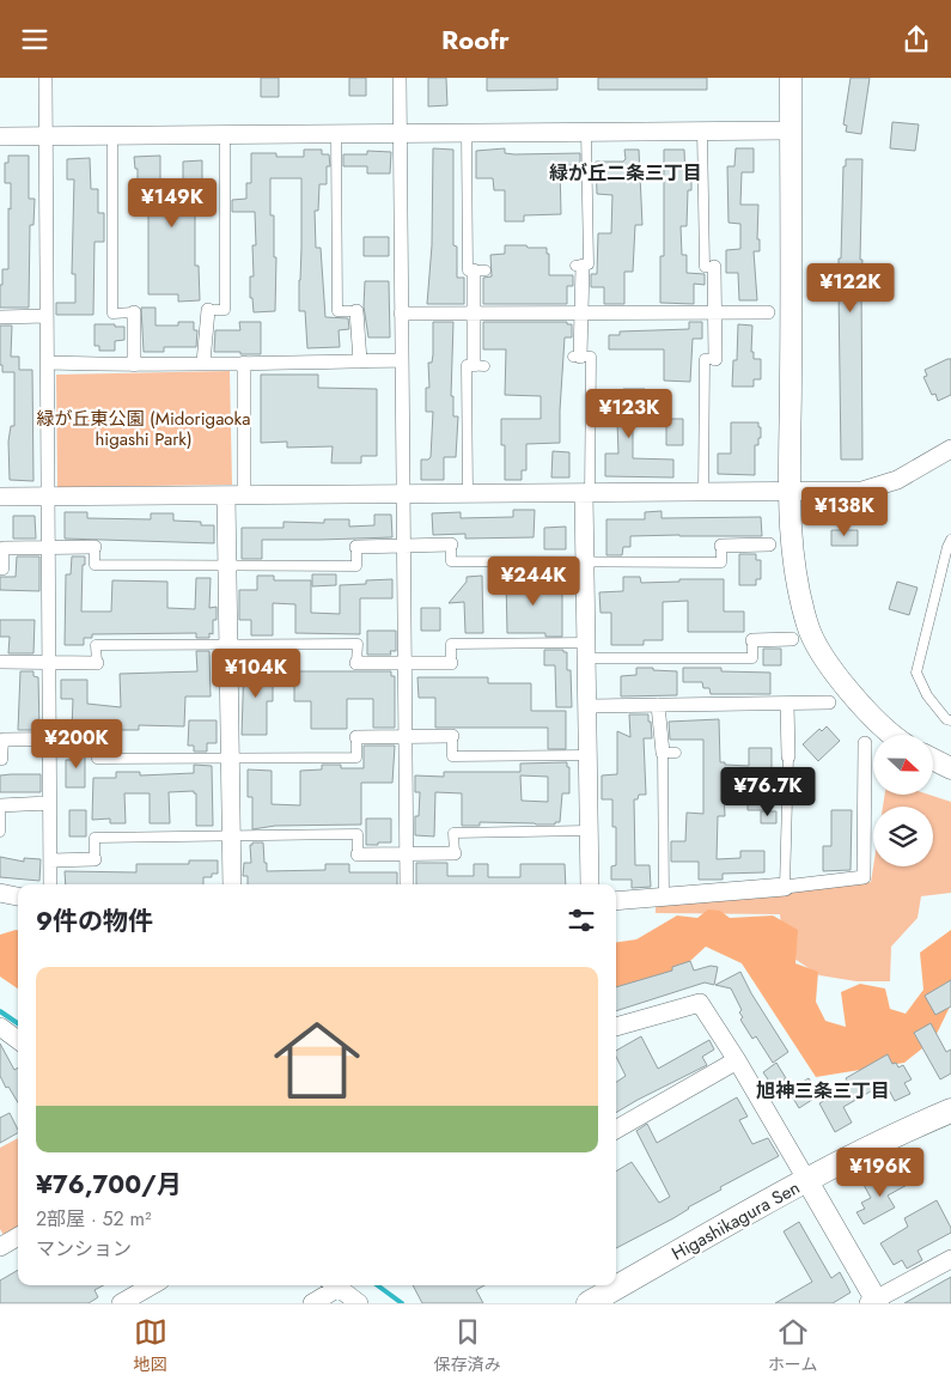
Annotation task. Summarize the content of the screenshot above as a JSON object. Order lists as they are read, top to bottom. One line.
{"streets":{"main road":["Higashikagura Sen"]},"districts":["緑が丘二条三丁目","旭神三条三丁目"],"parks":["緑が丘東公園 (Midorigaoka higashi Park)"],"north":"right","page":{"header":"Roofr","price":["¥149K","¥122K","¥123K","¥138K","¥244K","¥104K","¥200K","¥76.7K","¥196K"],"heading":"9件の物件","list":[{"name":"¥76,700/月","note":"2部屋 · 52 m² · マンション"}],"tabs":["地図","保存済み","ホーム"]}}
